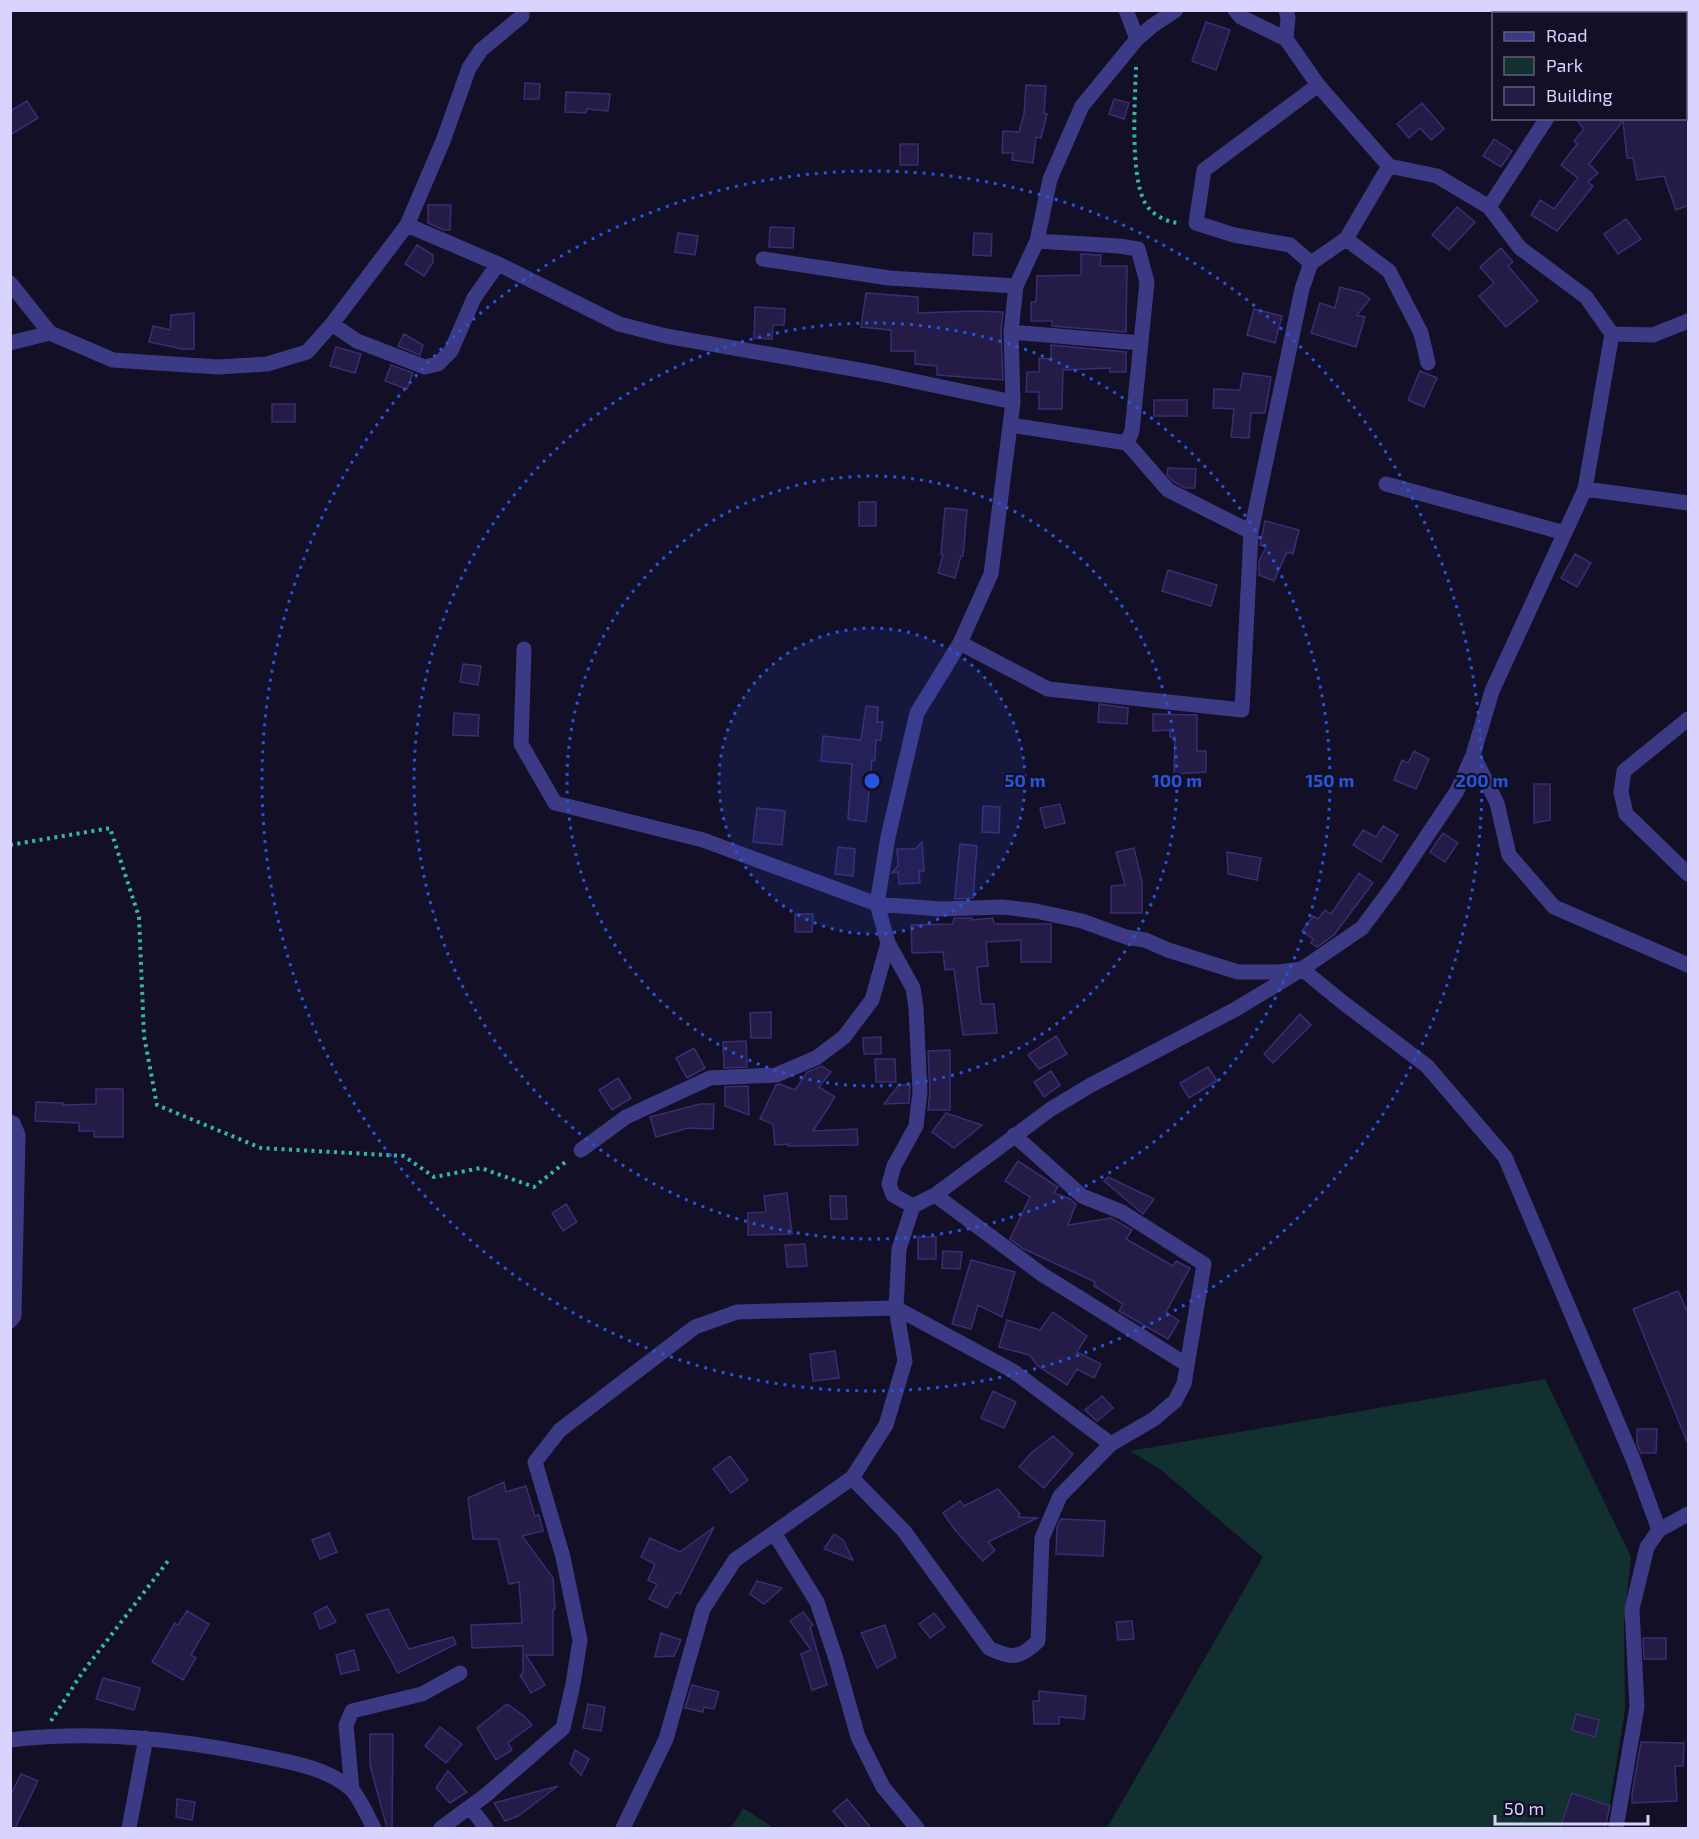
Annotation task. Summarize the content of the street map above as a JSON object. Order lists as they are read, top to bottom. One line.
{"legend":["Road","Park","Building"],"scale_bar":"50 m","rings":["50 m","100 m","150 m","200 m"]}
